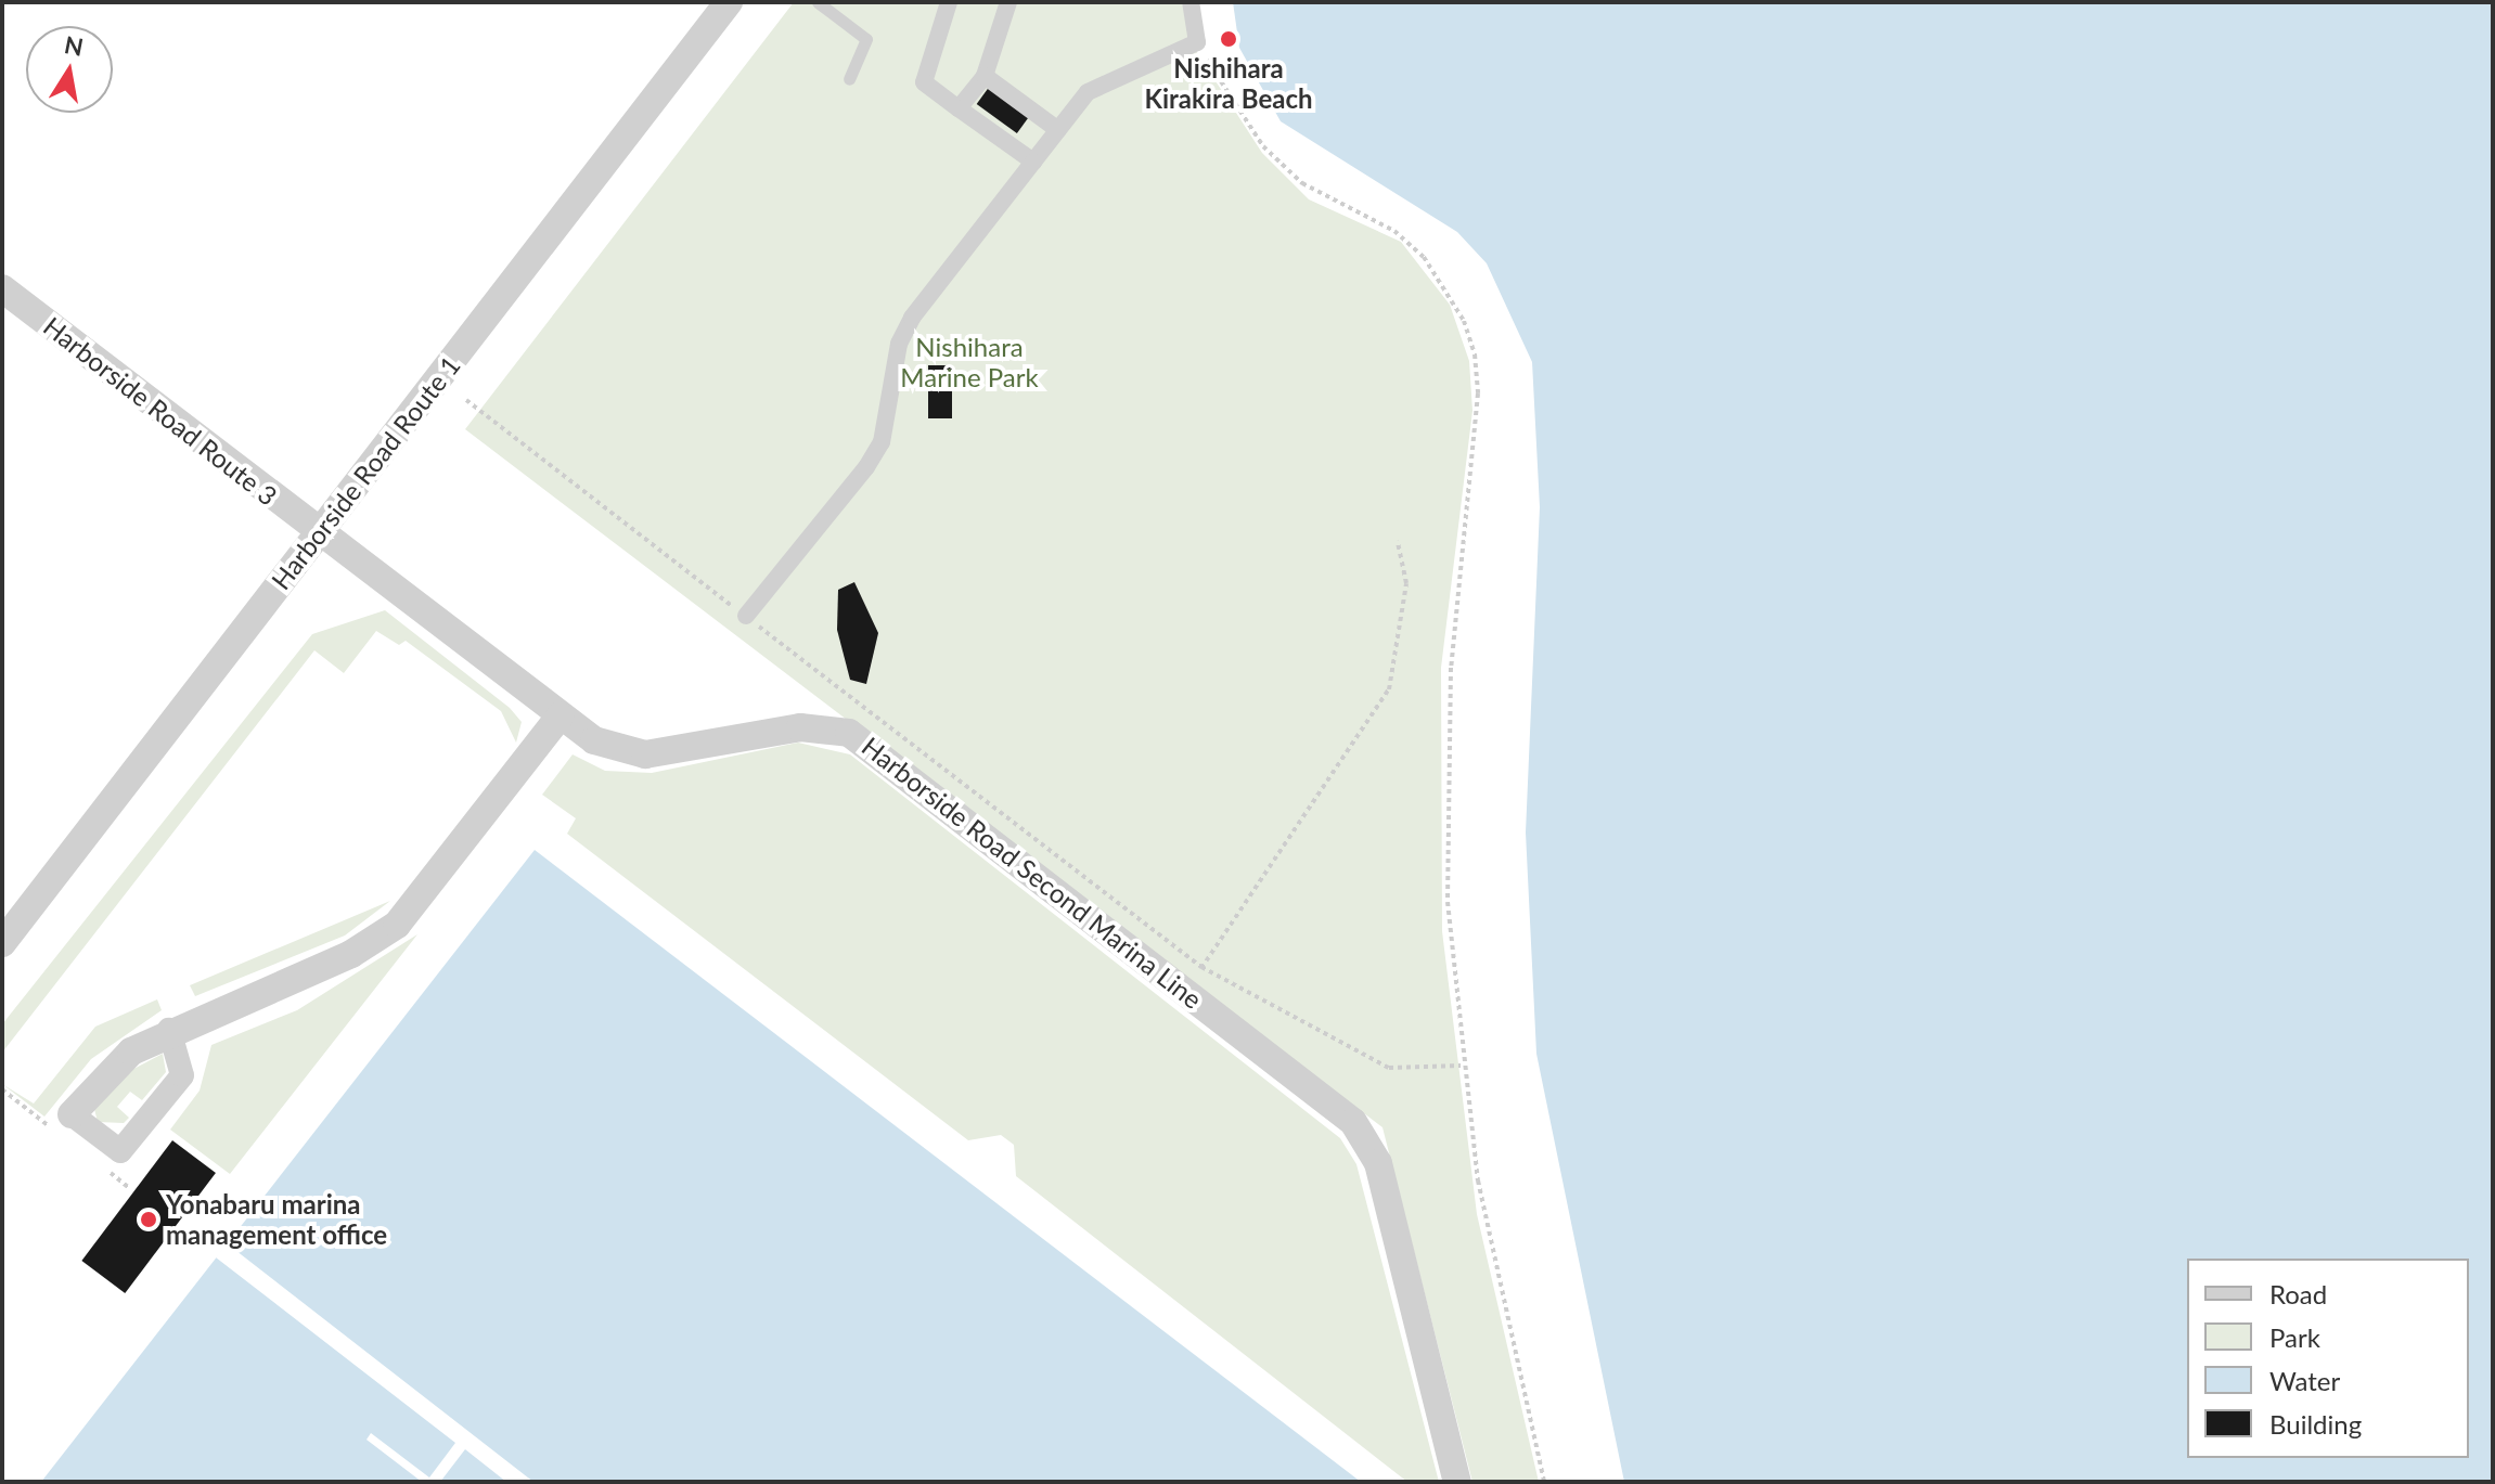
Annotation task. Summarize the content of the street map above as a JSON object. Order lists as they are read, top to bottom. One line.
{"streets":{"street":["Harborside Road Route 3","Harborside Road Route 1","Harborside Road Second Marina Line"]},"crossings":[["Harborside Road Route 3","Harborside Road Route 1"],["Harborside Road Route 3","Harborside Road Second Marina Line"],["Harborside Road Route 1","Harborside Road Second Marina Line"]],"parks":["Nishihara Marine Park"],"places":["Nishihara Kirakira Beach","Yonabaru marina management office"],"legend":["Road","Park","Water","Building"],"north":"top"}
